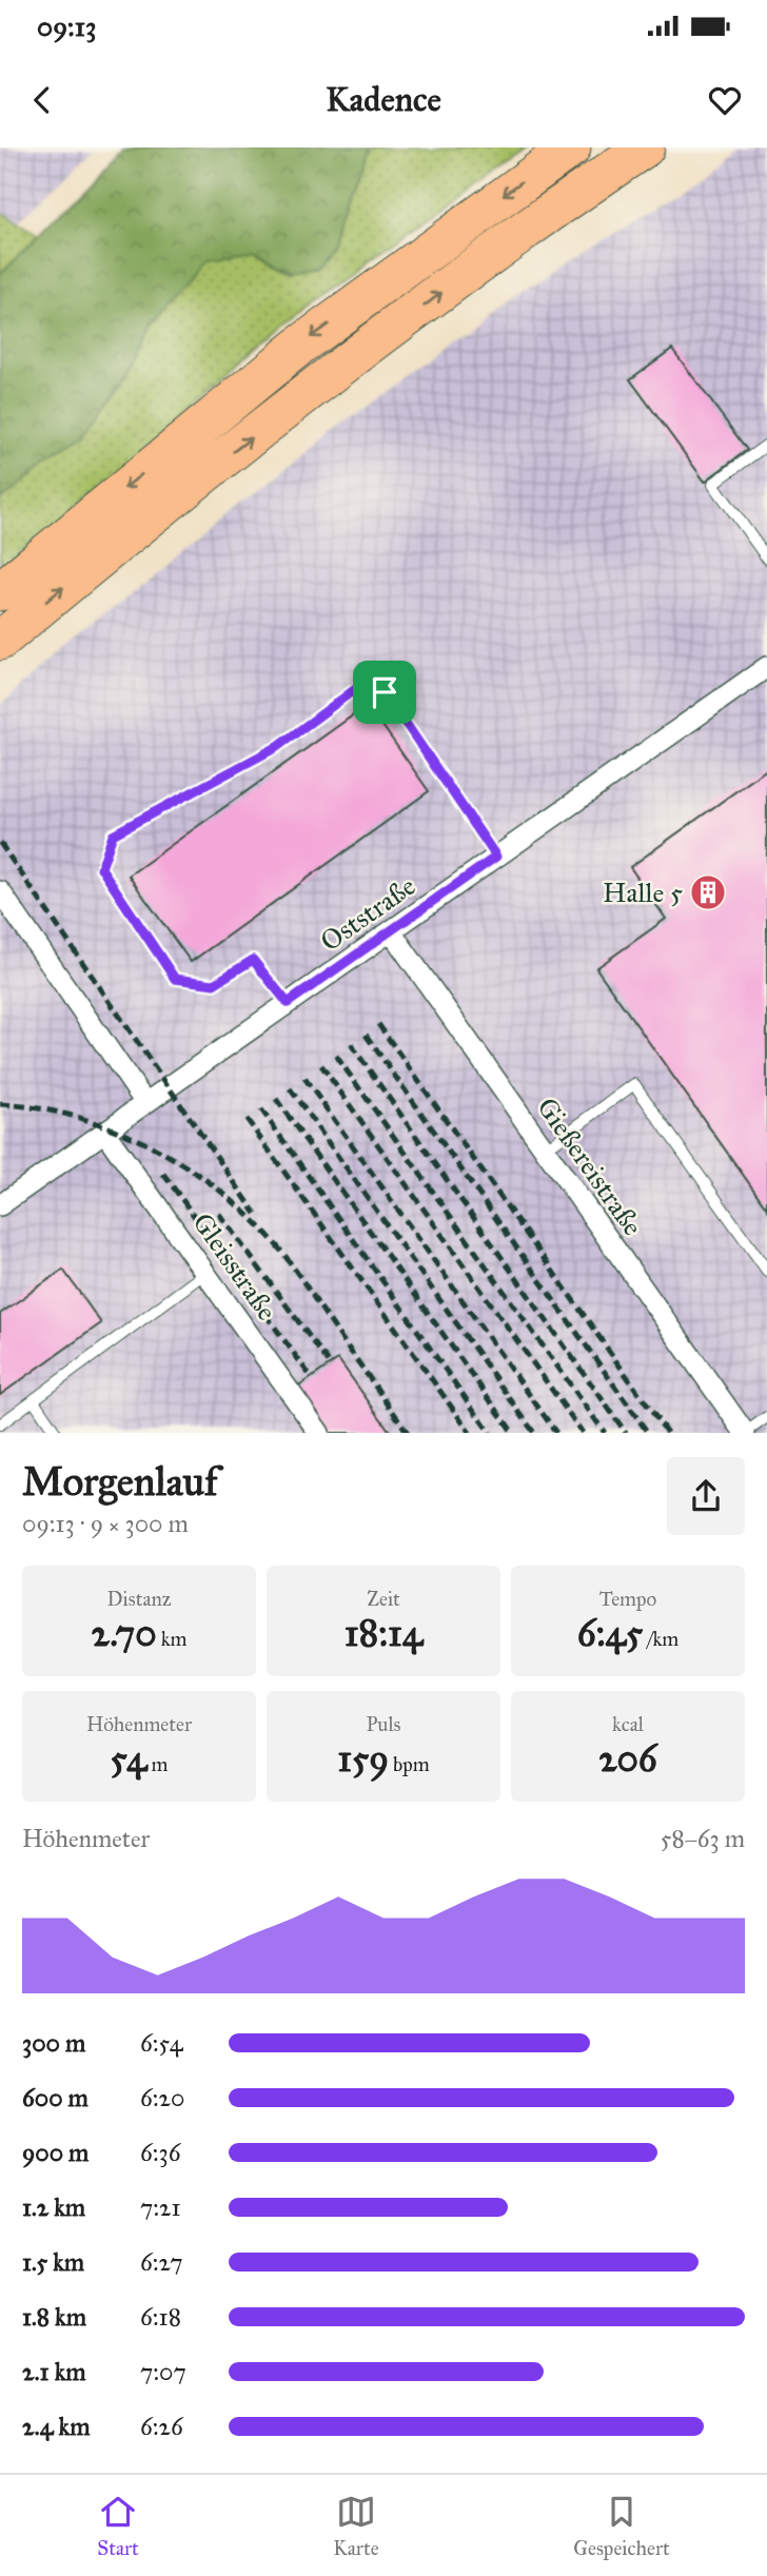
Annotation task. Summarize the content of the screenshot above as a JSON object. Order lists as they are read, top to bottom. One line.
{"streets":{"street":["Oststraße","Gießereistraße","Gleisstraße"]},"crossings":[["Oststraße","Gießereistraße"],["Oststraße","Gleisstraße"]],"places":{"building":["Halle 5"]},"page":{"status":"09:13","header":"Kadence","heading":["Morgenlauf","09:13 · 9 × 300 m"],"stats":[["Distanz","2.70 km"],["Zeit","18:14"],["Tempo","6:45 /km"],["Höhenmeter","54 m"],["Puls","159 bpm"],["kcal","206"]],"chart":["Höhenmeter","58–63 m"],"list":[{"name":"300 m","note":"6:54"},{"name":"600 m","note":"6:20"},{"name":"900 m","note":"6:36"},{"name":"1.2 km","note":"7:21"},{"name":"1.5 km","note":"6:27"},{"name":"1.8 km","note":"6:18"},{"name":"2.1 km","note":"7:07"},{"name":"2.4 km","note":"6:26"}],"tabs":["Start","Karte","Gespeichert"]}}
